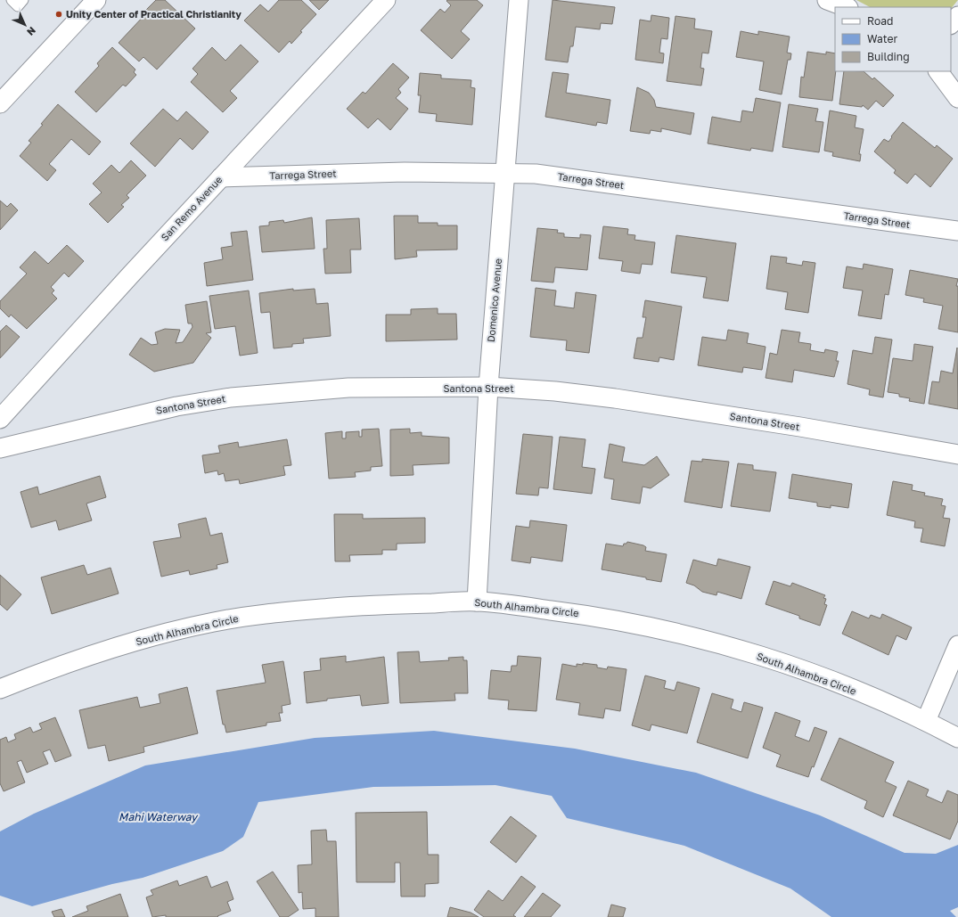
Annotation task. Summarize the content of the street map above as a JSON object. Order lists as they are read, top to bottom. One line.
{"streets":{"street":["Tarrega Street","San Remo Avenue","Domenico Avenue","Santona Street","South Alhambra Circle"]},"crossings":[["Tarrega Street","San Remo Avenue"],["Tarrega Street","Domenico Avenue"],["Domenico Avenue","Santona Street"],["Domenico Avenue","South Alhambra Circle"]],"water":["Mahi Waterway"],"places":["Unity Center of Practical Christianity"],"legend":["Road","Water","Building"],"north":"bottom right"}
